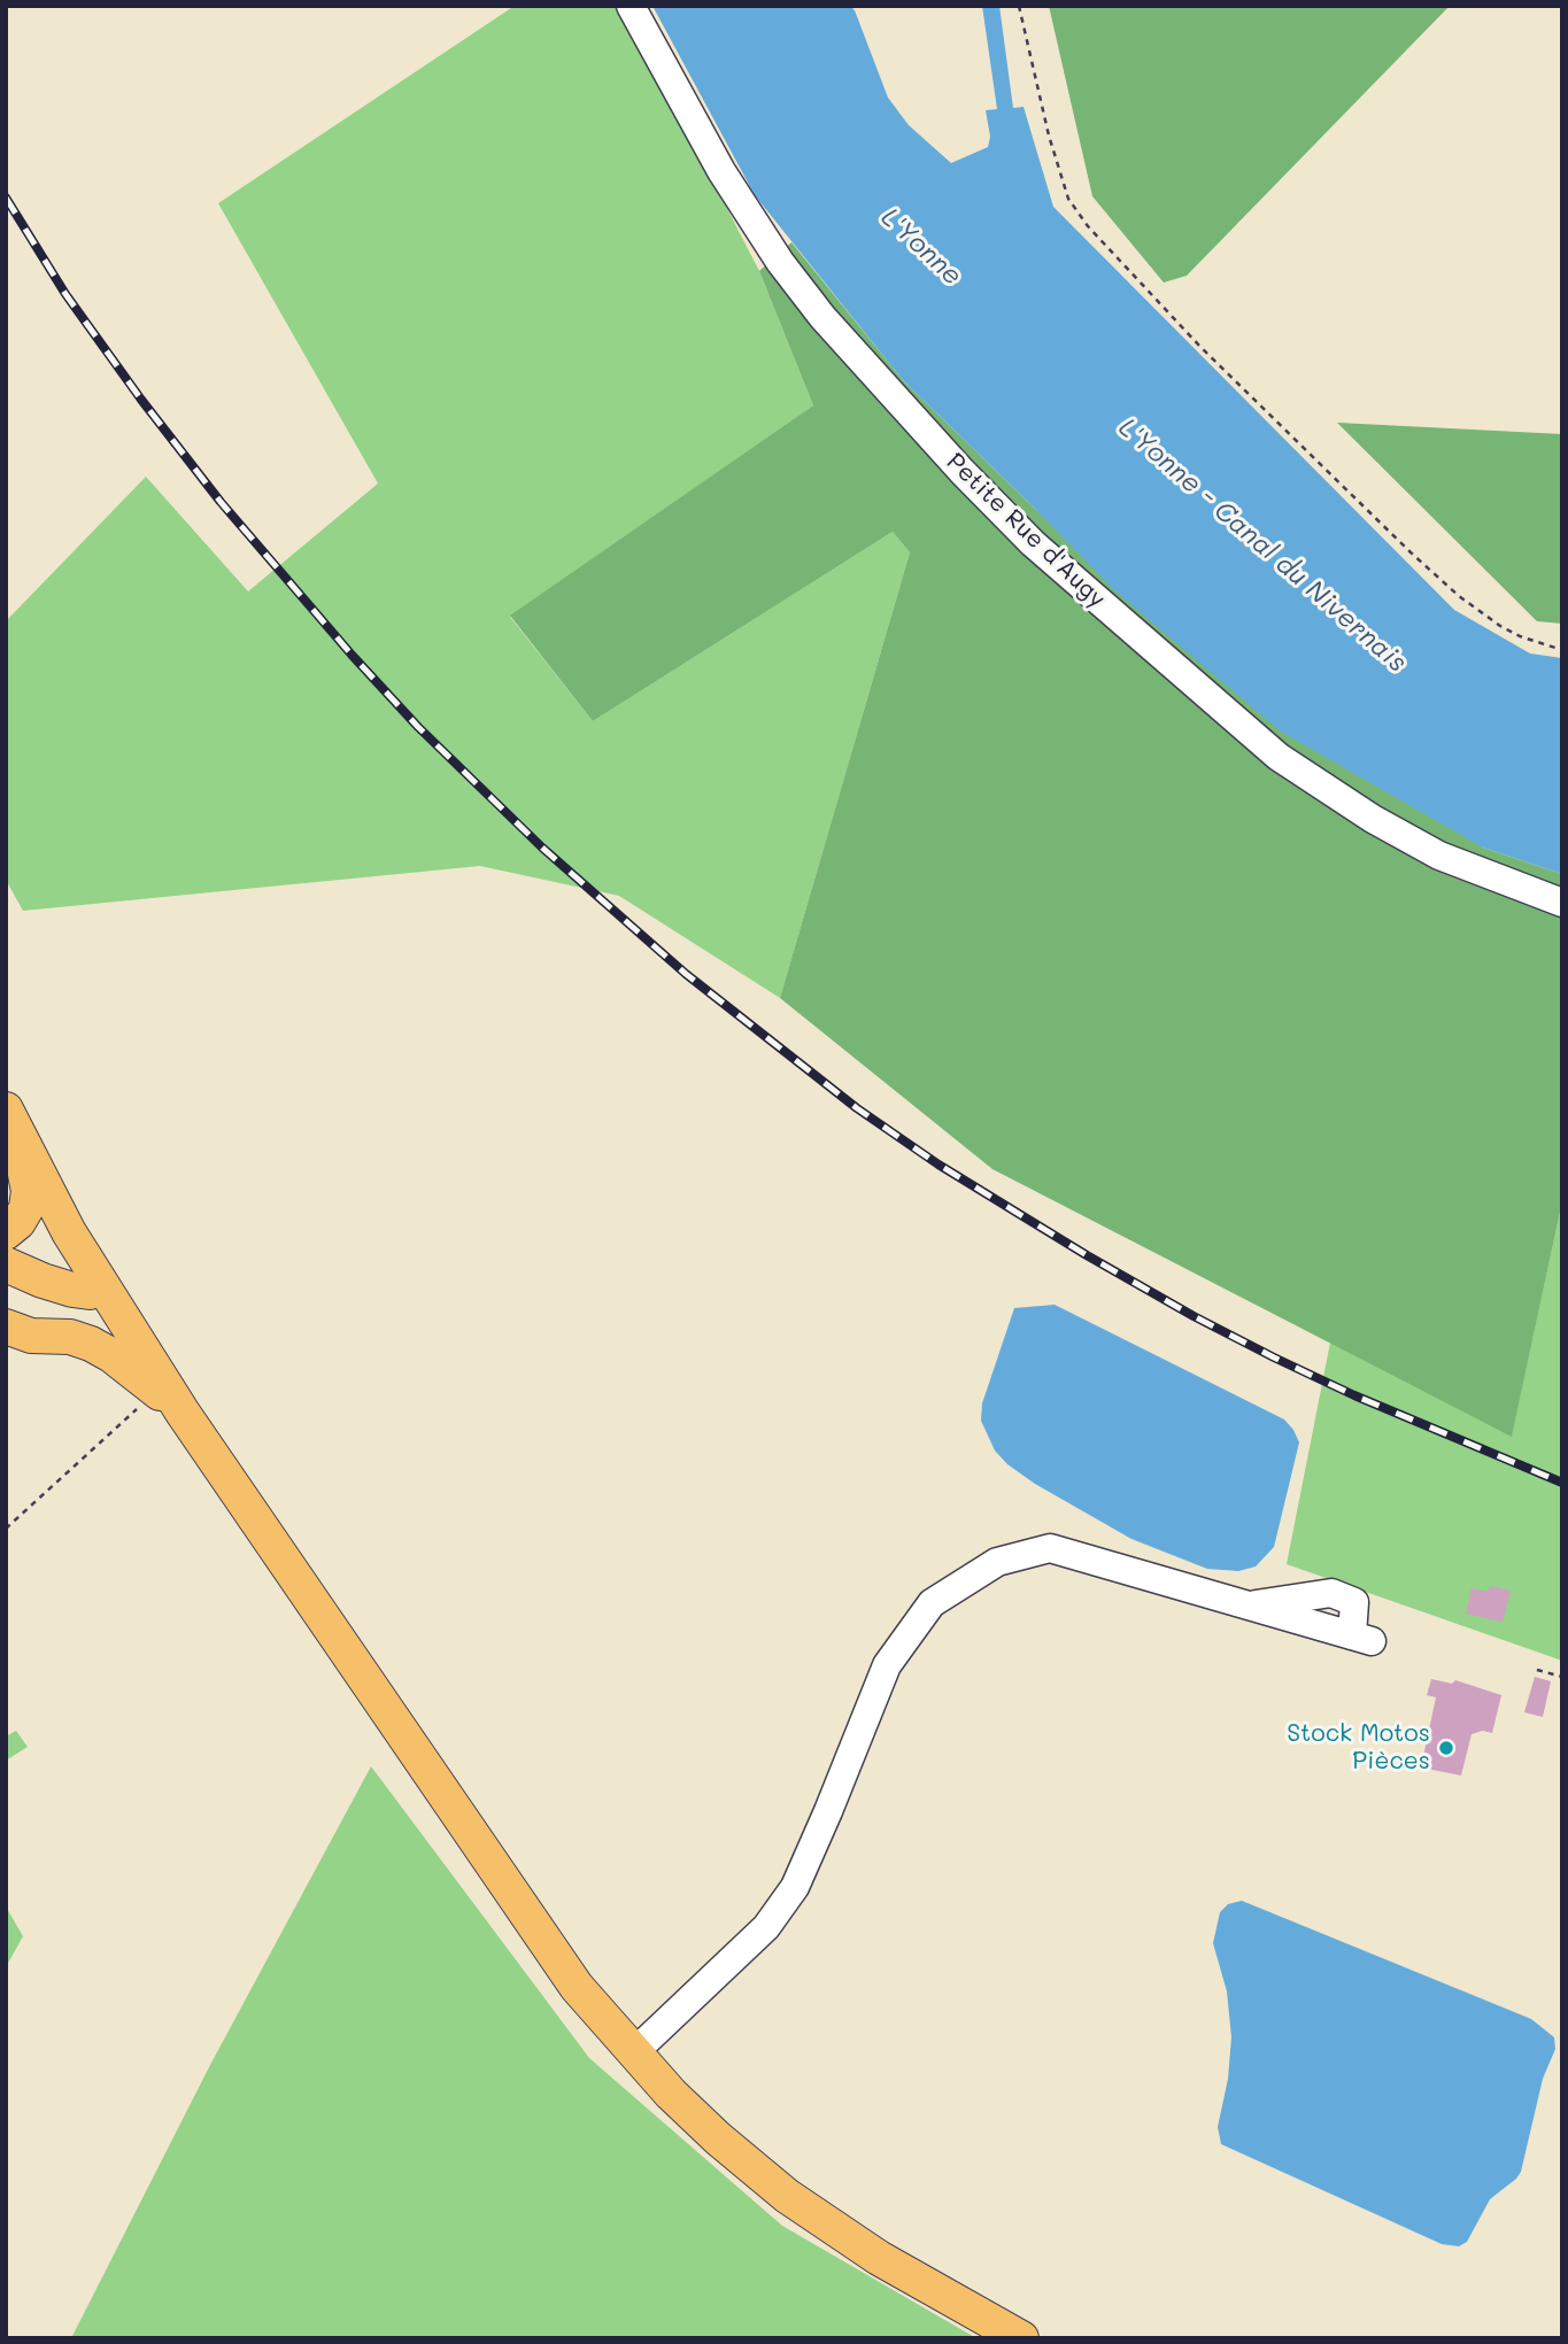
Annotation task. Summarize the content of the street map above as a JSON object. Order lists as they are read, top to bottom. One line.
{"streets":{"street":["Petite Rue d'Augy"]},"water":["L'Yonne","L'Yonne - Canal du Nivernais"],"places":["Stock Motos Pièces"]}
